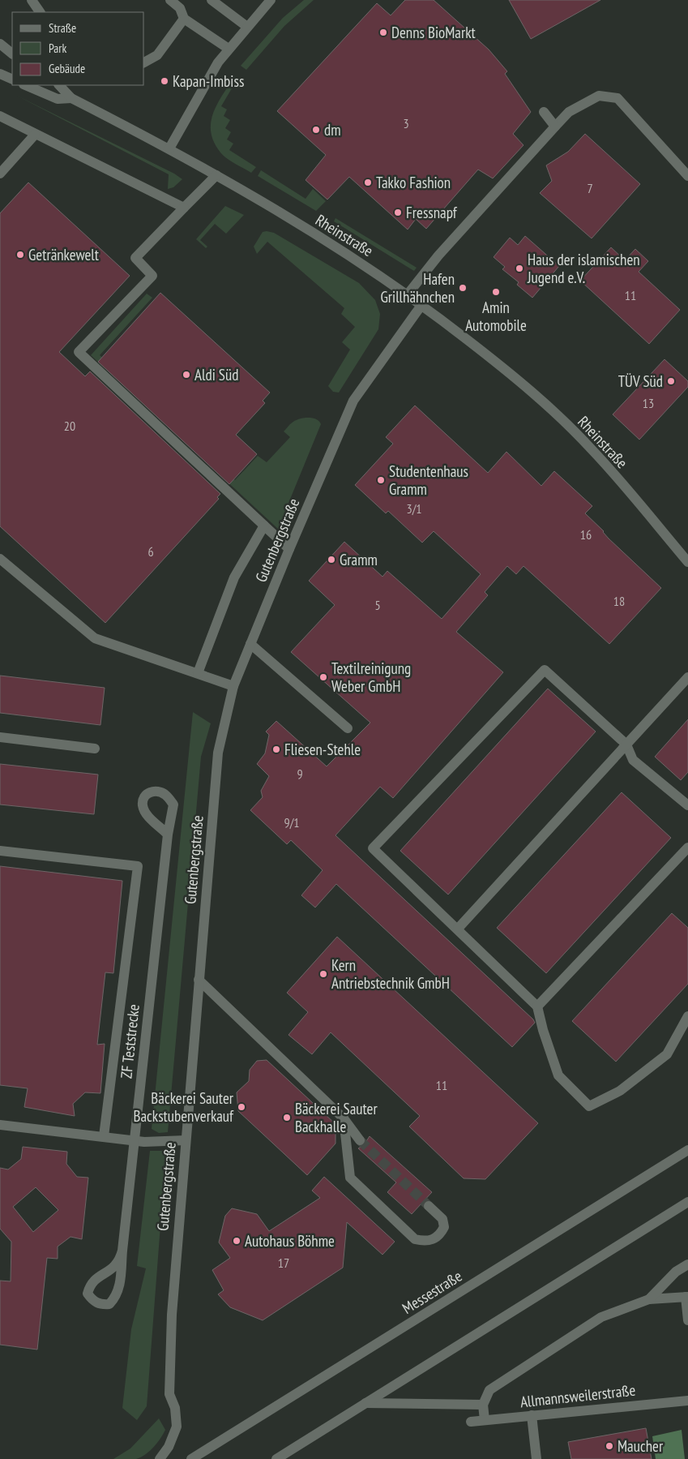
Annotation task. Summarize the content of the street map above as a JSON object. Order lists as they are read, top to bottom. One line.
{"streets":{"street":["Rheinstraße","Gutenbergstraße","ZF Teststrecke","Messestraße","Allmannsweilerstraße"]},"crossings":[["Rheinstraße","Gutenbergstraße"]],"places":["Denns BioMarkt","Kapan-Imbiss","dm","Takko Fashion","Fressnapf","Getränkewelt","Haus der islamischen Jugend e.V.","Hafen Grillhähnchen","Amin Automobile","Aldi Süd","TÜV Süd","Studentenhaus Gramm","Gramm","Textilreinigung Weber GmbH","Fliesen-Stehle","Kern Antriebstechnik GmbH","Bäckerei Sauter Backstubenverkauf","Bäckerei Sauter Backhalle","Autohaus Böhme","Maucher"],"house_numbers":["3","7","11","13","20","3/1","16","6","18","5","9","9/1","11","17"],"legend":["Straße","Park","Gebäude"]}
